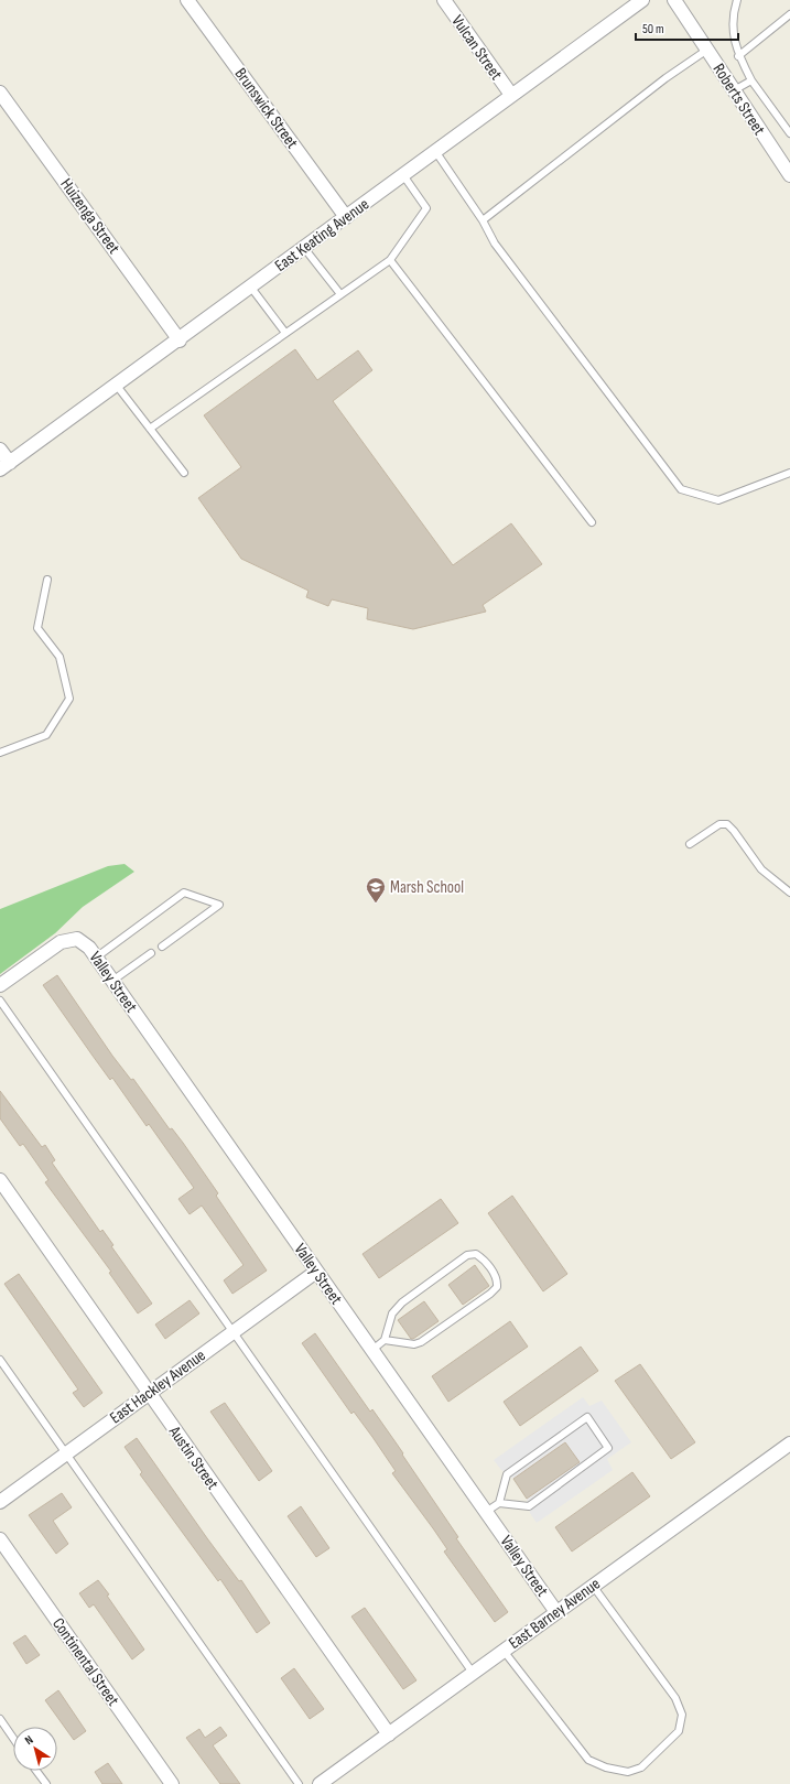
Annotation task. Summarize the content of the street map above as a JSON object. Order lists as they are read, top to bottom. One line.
{"streets":{"street":["Vulcan Street","Roberts Street","Brunswick Street","Huizenga Street","East Keating Avenue","Valley Street","East Hackley Avenue","Austin Street","East Barney Avenue","Continental Street"]},"crossings":[["Vulcan Street","East Keating Avenue"],["Brunswick Street","East Keating Avenue"],["Huizenga Street","East Keating Avenue"],["Valley Street","East Hackley Avenue"],["Valley Street","East Barney Avenue"],["East Hackley Avenue","Austin Street"],["Austin Street","East Barney Avenue"]],"places":{"school or university":["Marsh School"]},"scale_bar":"50 m","north":"top left"}
